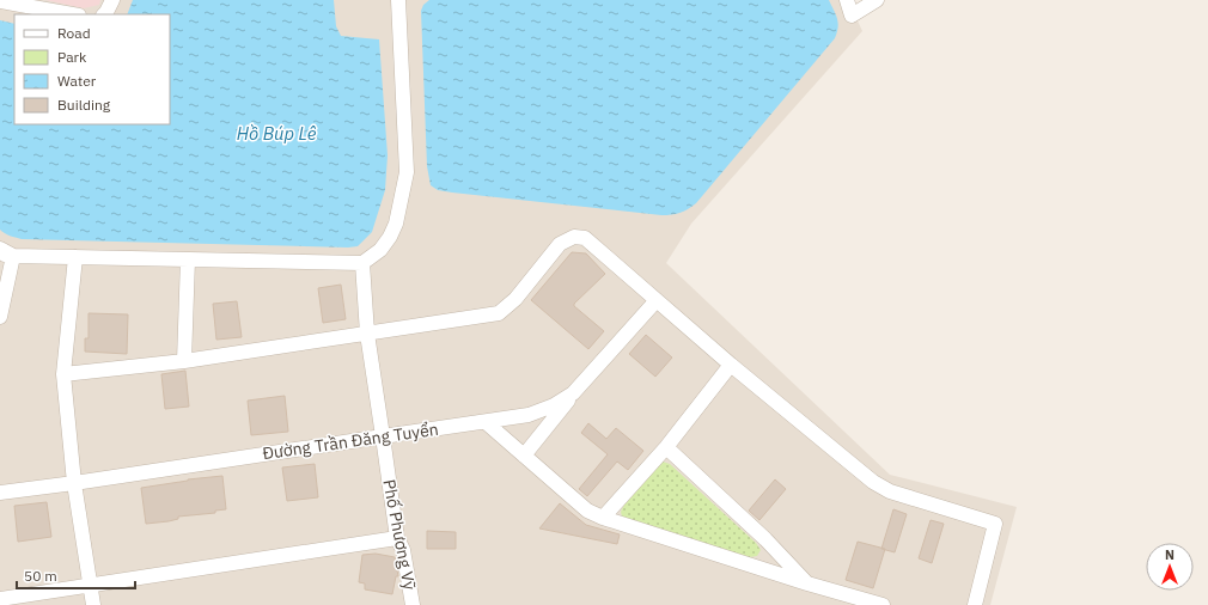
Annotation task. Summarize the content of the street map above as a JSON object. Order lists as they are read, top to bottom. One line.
{"streets":{"street":["Đường Trần Đăng Tuyển","Phố Phương Vỹ"]},"crossings":[["Đường Trần Đăng Tuyển","Phố Phương Vỹ"]],"water":["Hồ Búp Lê"],"legend":["Road","Park","Water","Building"],"scale_bar":"50 m","north":"top"}
